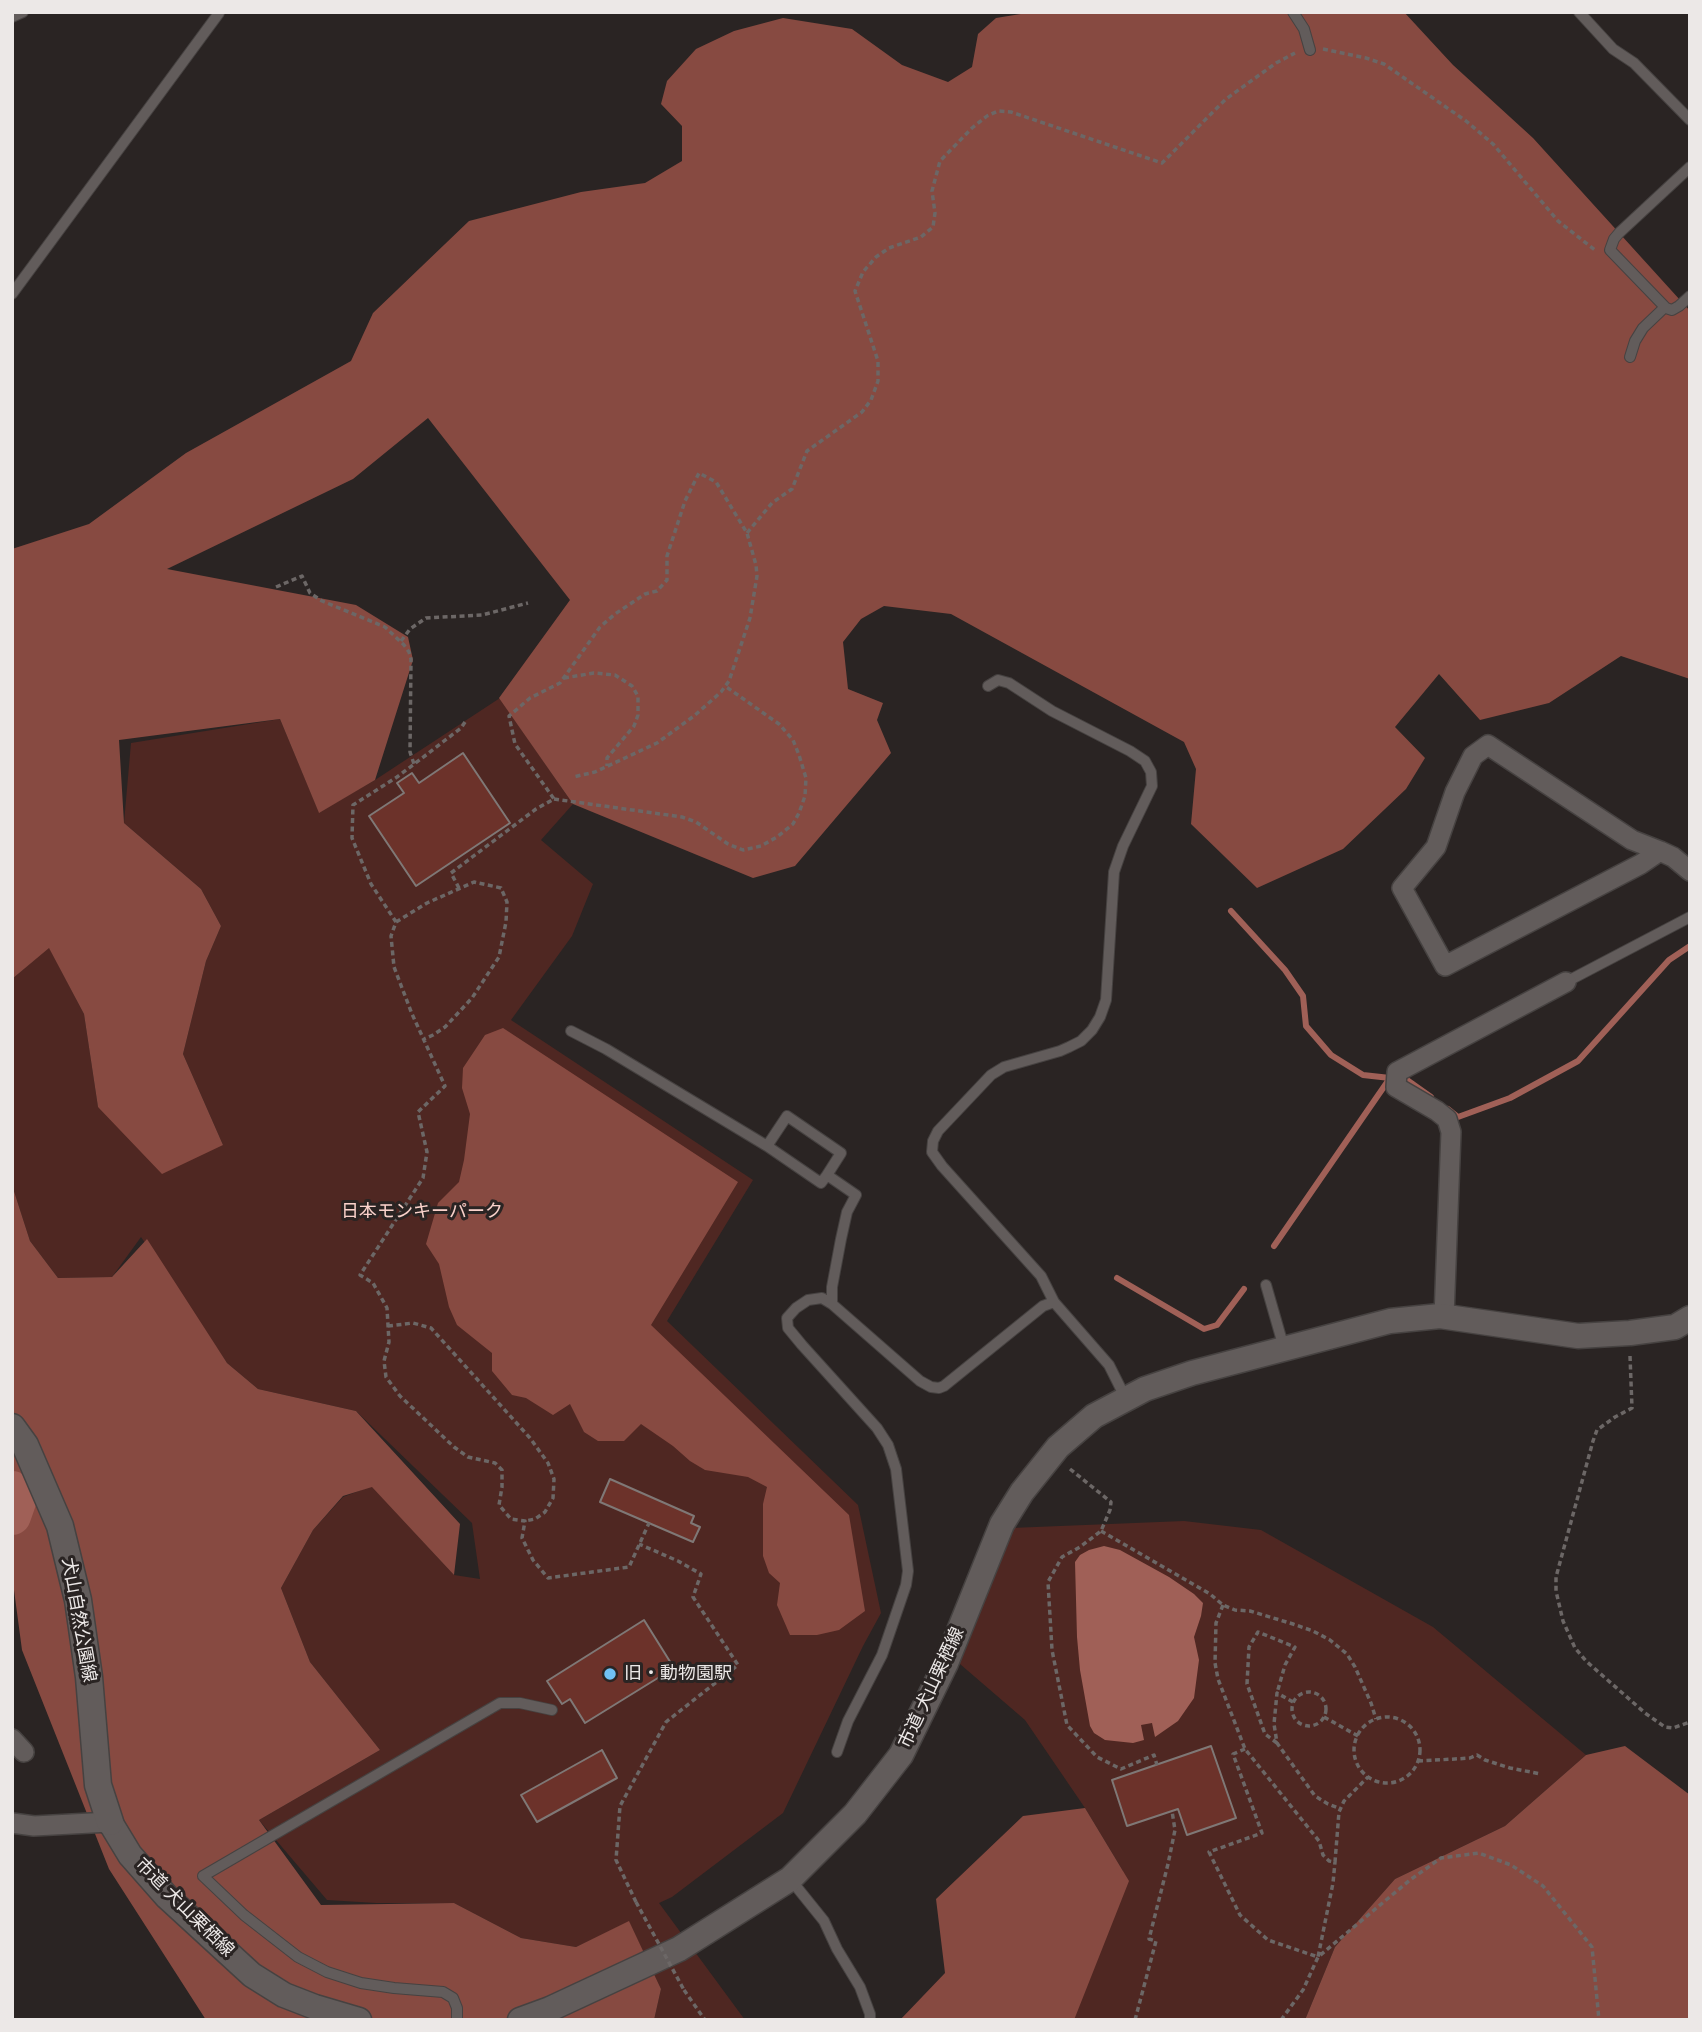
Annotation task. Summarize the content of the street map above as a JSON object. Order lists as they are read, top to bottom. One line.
{"streets":{"main road":["犬山自然公園線"],"street":["市道 犬山栗栖線"]},"crossings":[["犬山自然公園線","市道 犬山栗栖線"]],"parks":["日本モンキーパーク"],"places":["旧・動物園駅"]}
